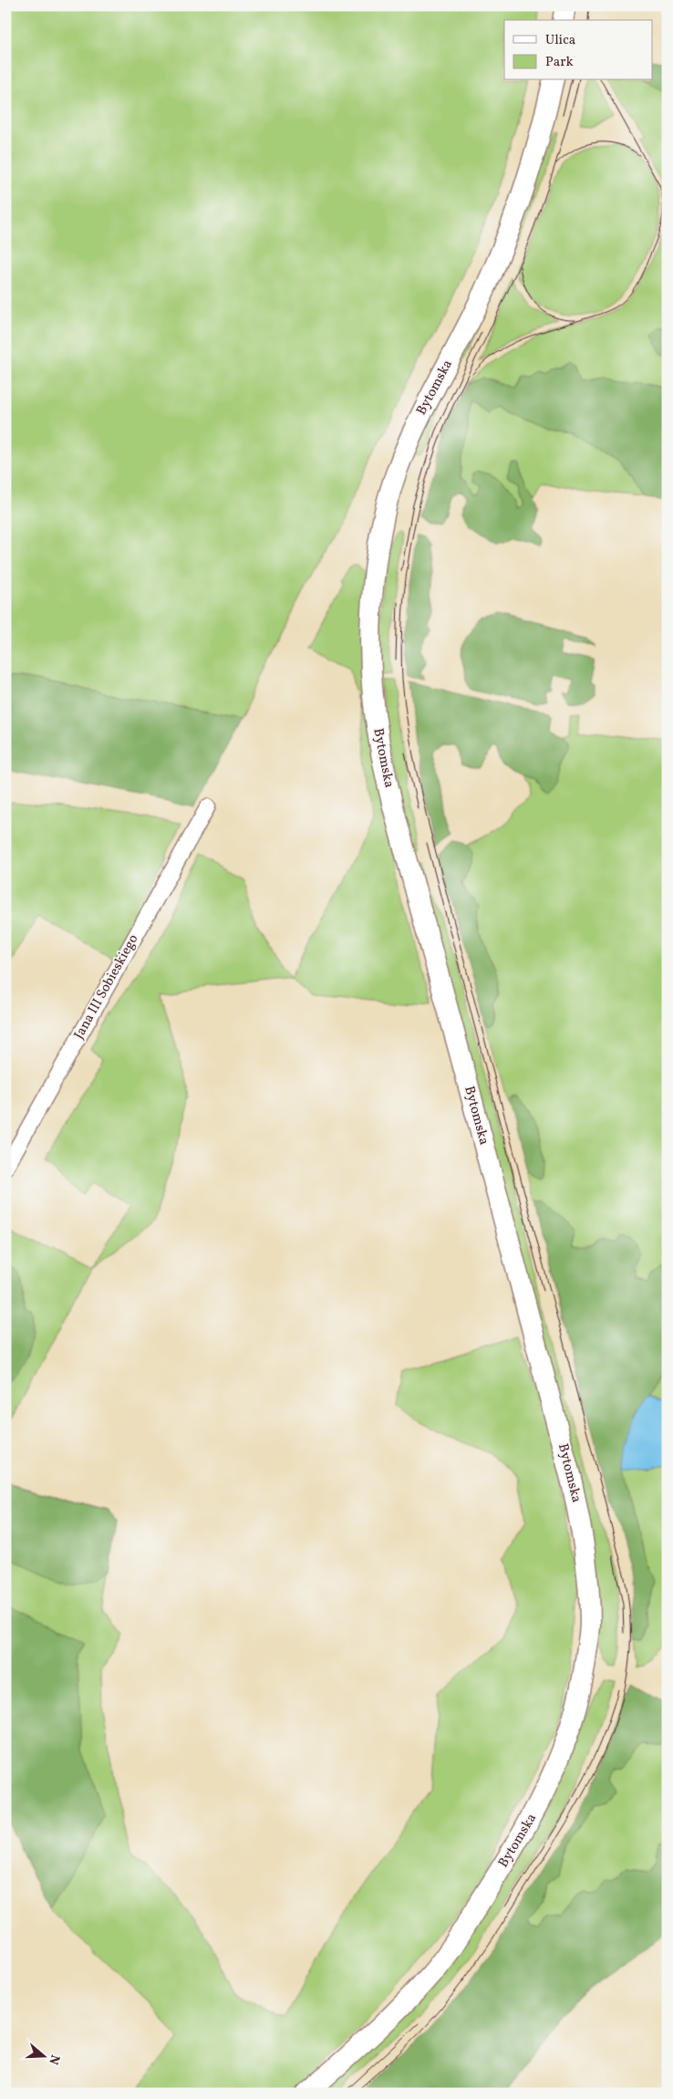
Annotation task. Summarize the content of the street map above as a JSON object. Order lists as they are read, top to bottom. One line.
{"streets":{"street":["Bytomska","Jana III Sobieskiego"]},"legend":["Ulica","Park"],"north":"right"}
